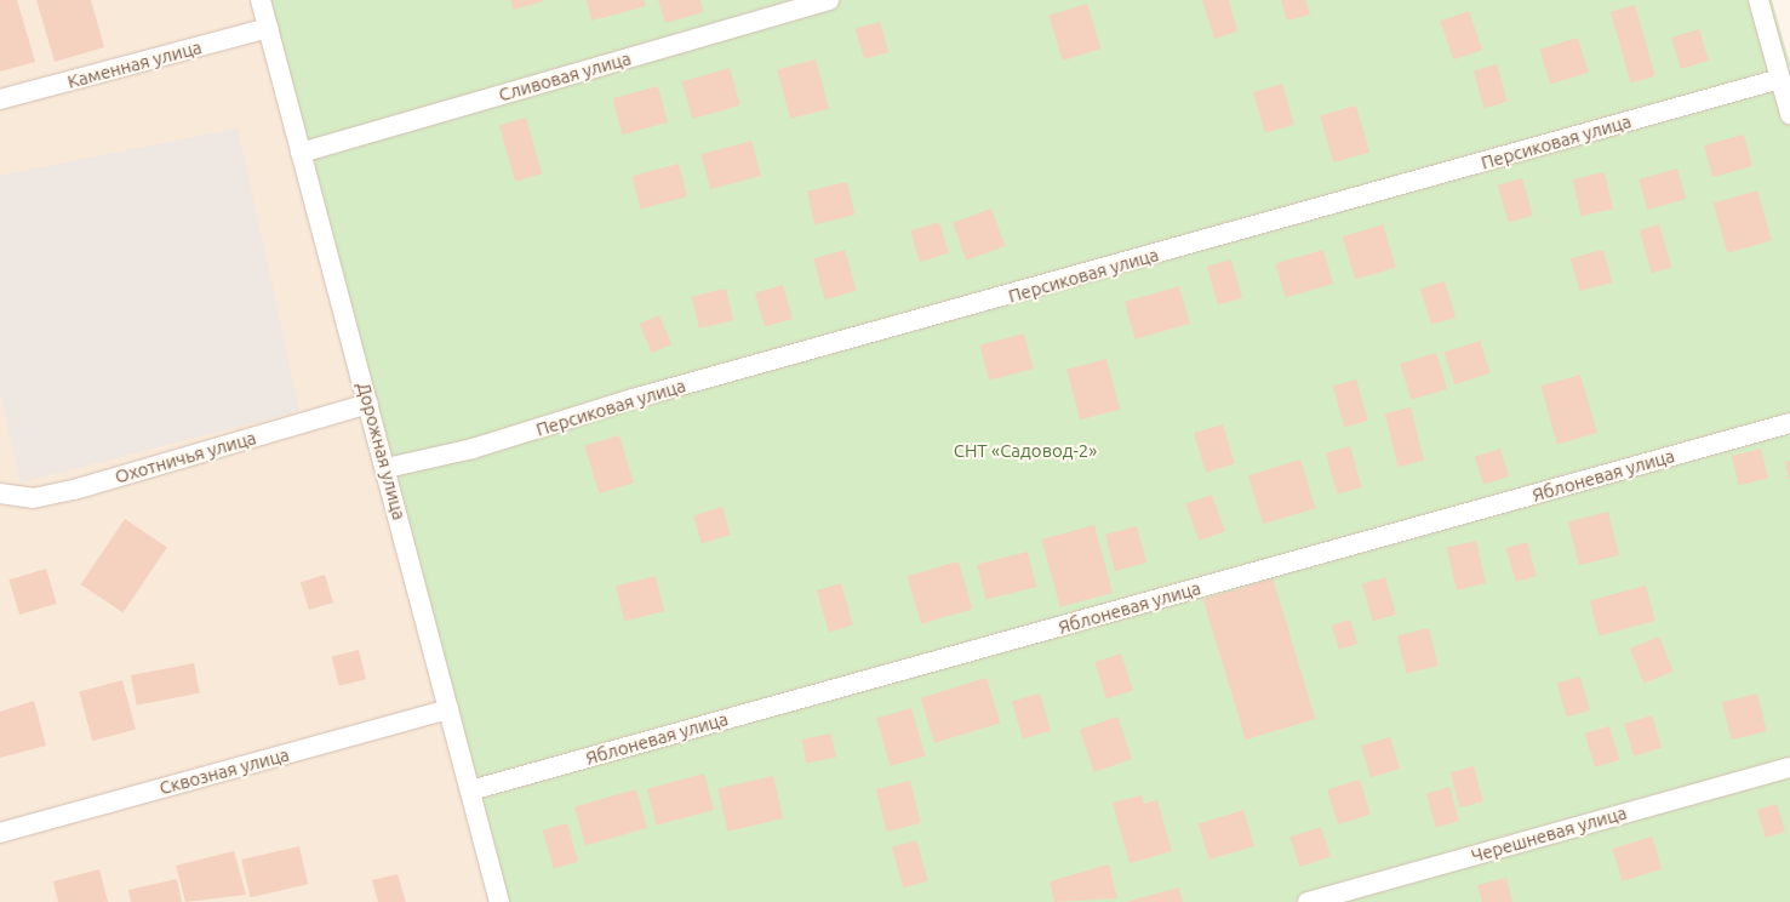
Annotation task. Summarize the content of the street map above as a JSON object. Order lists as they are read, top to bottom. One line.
{"streets":{"street":["Каменная улица","Сливовая улица","Персиковая улица","Дорожная улица","Охотничья улица","Яблоневая улица","Сквозная улица","Черешневая улица"]},"crossings":[["Каменная улица","Дорожная улица"],["Сливовая улица","Дорожная улица"],["Персиковая улица","Дорожная улица"],["Дорожная улица","Охотничья улица"],["Дорожная улица","Яблоневая улица"],["Дорожная улица","Сквозная улица"]],"parks":["СНТ «Садовод-2»"]}
